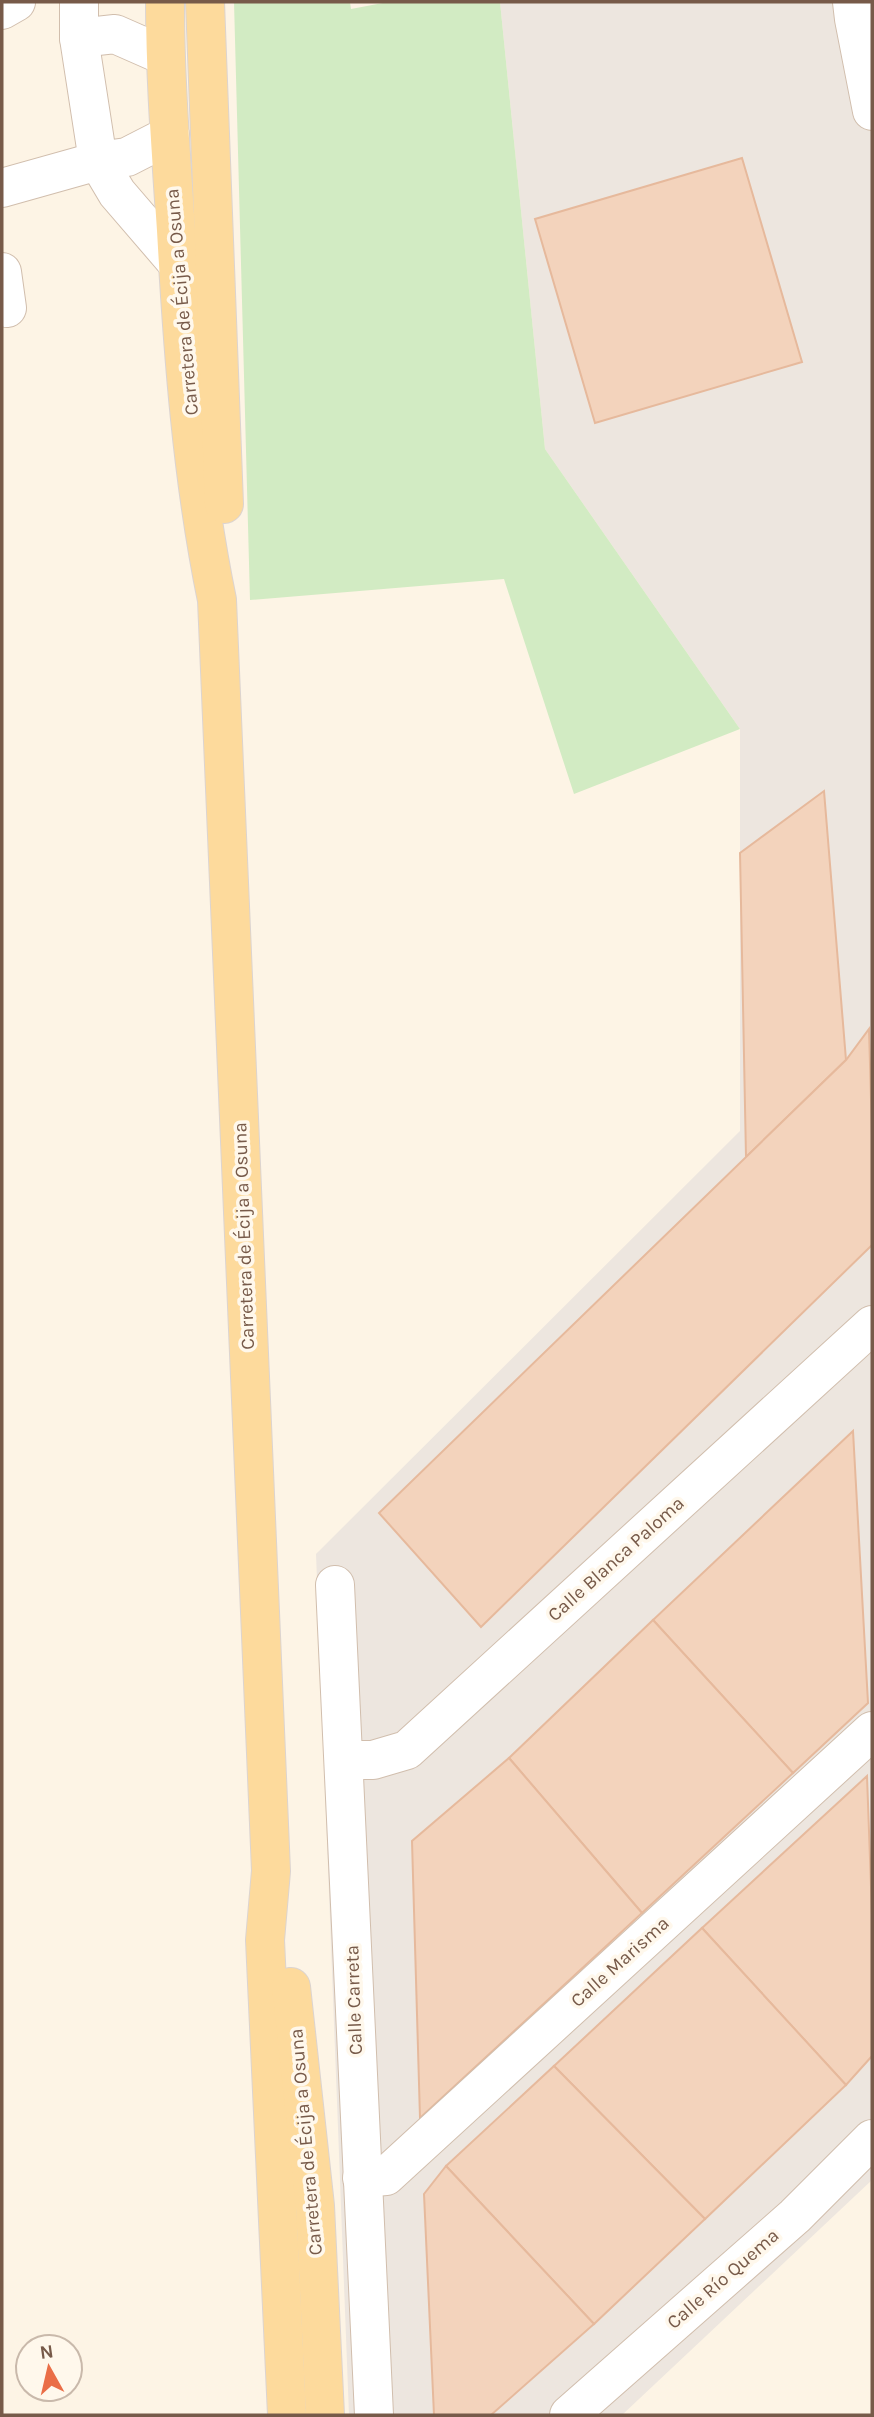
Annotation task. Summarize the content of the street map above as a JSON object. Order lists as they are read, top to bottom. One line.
{"streets":{"main road":["Carretera de Écija a Osuna"],"street":["Calle Blanca Paloma","Calle Marisma","Calle Carreta","Calle Río Quema"]},"crossings":[["Calle Blanca Paloma","Calle Carreta"],["Calle Marisma","Calle Carreta"]],"north":"top"}
